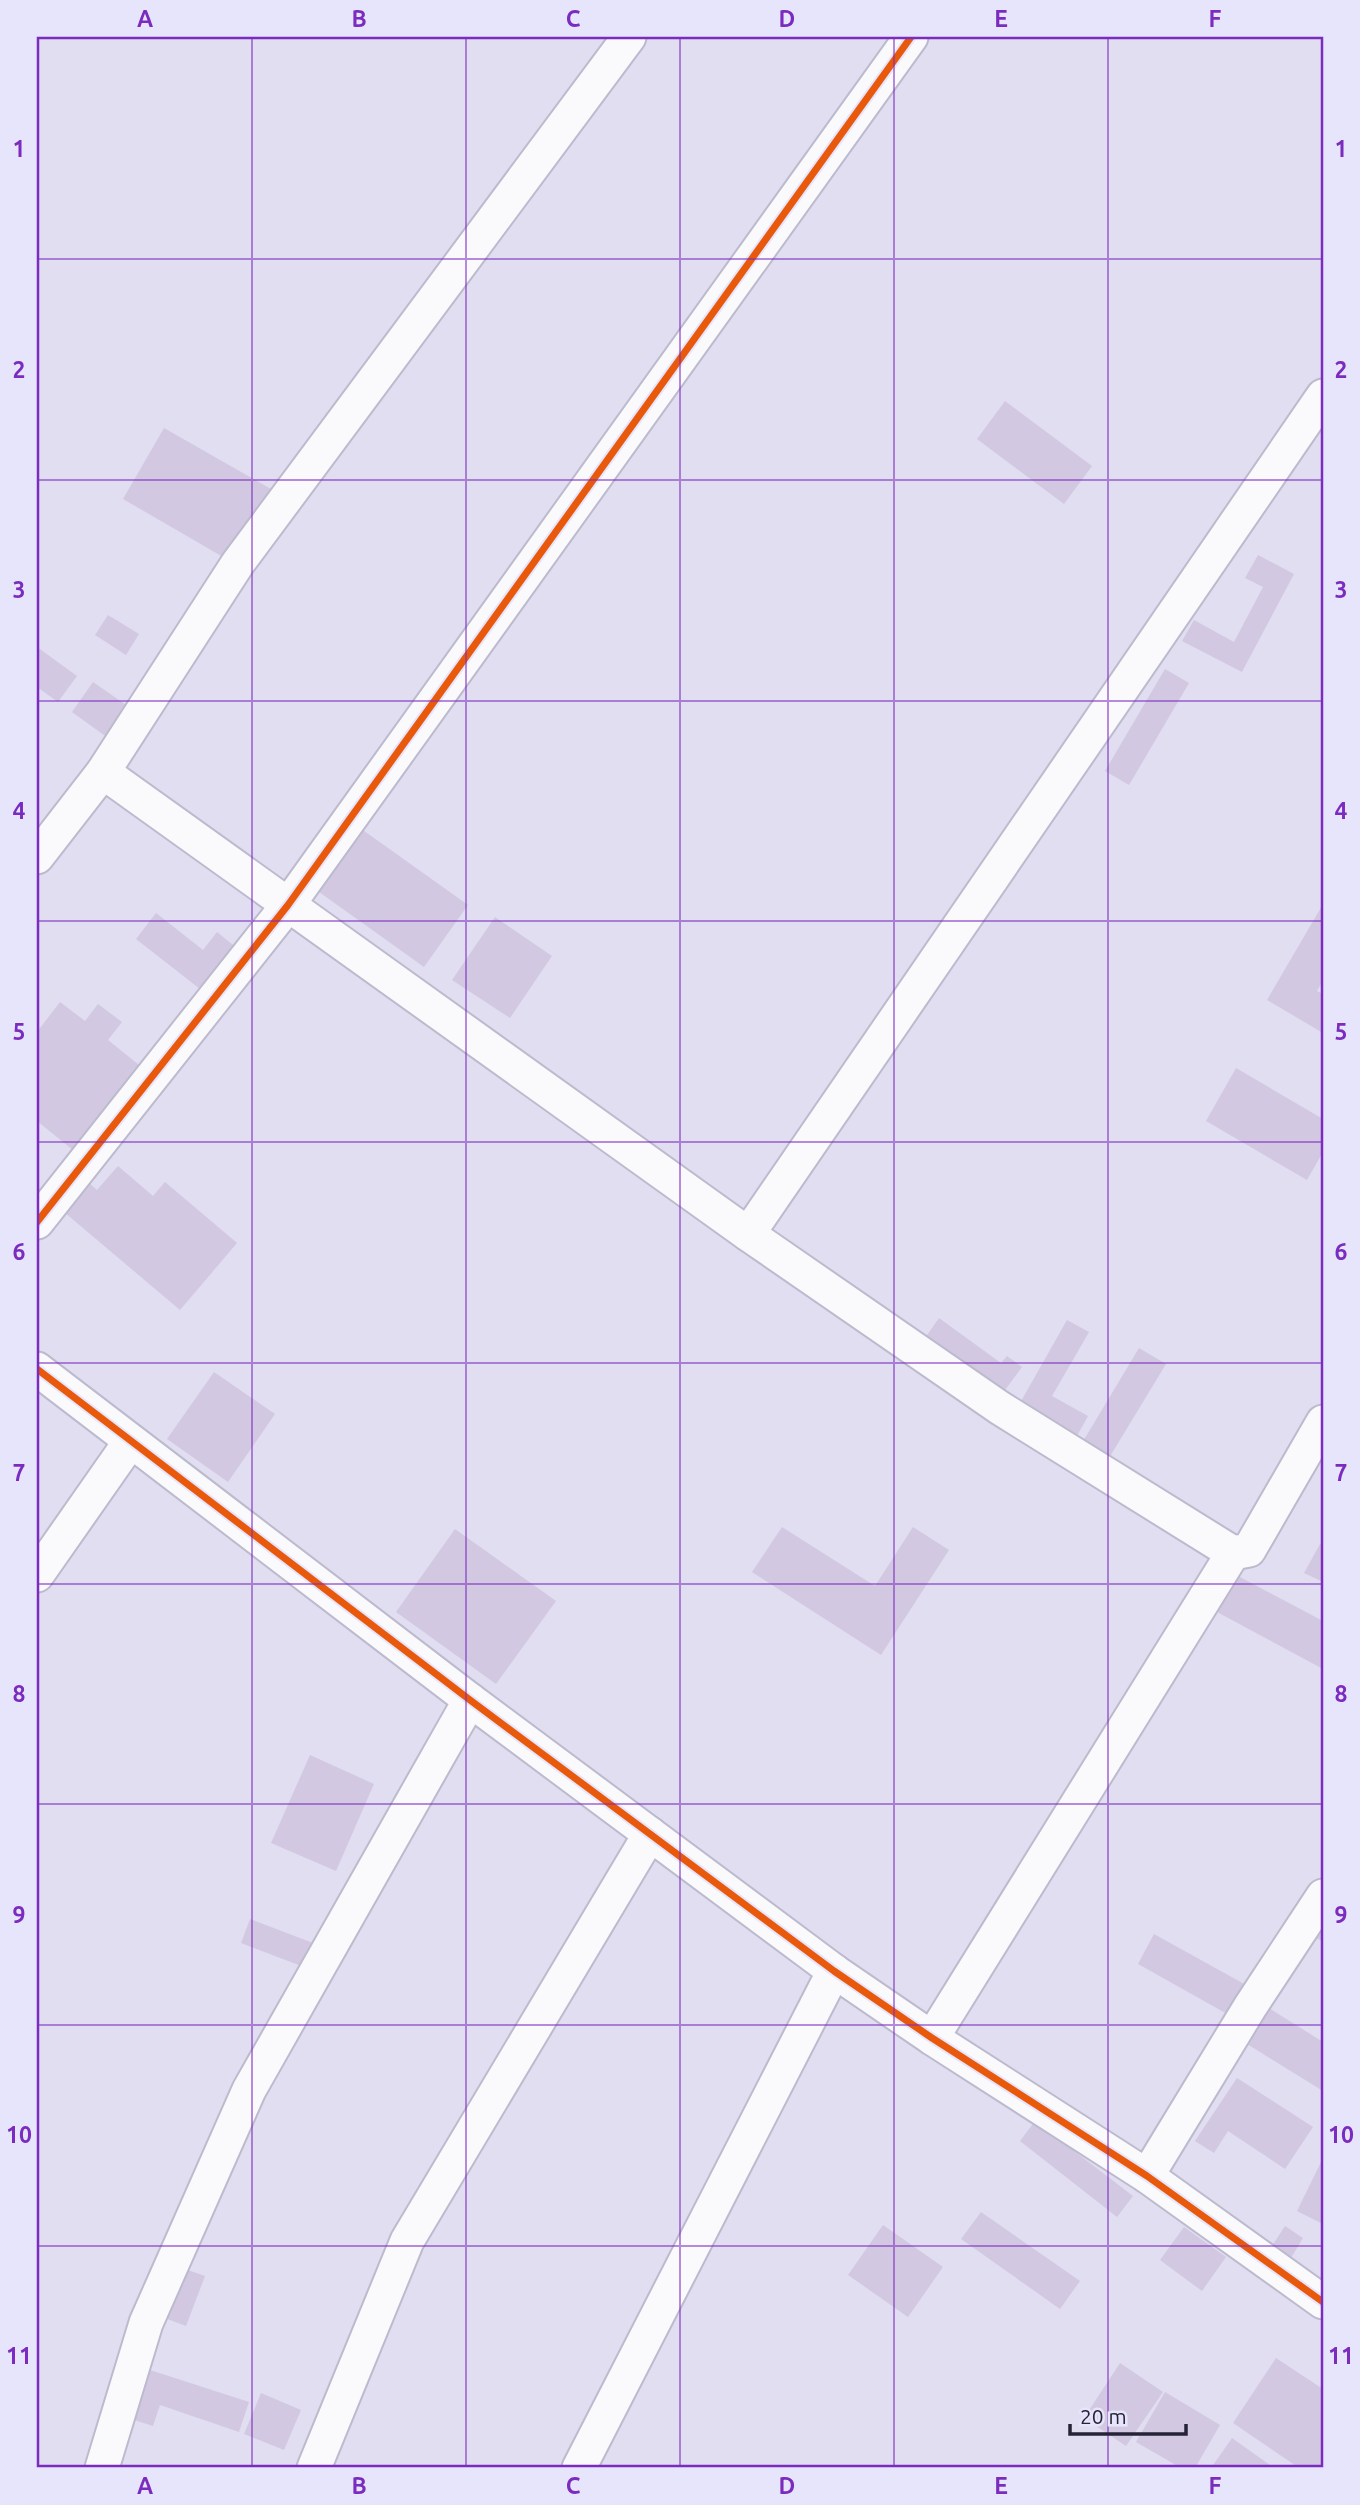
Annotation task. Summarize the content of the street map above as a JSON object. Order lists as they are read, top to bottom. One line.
{"scale_bar":"20 m","grid":{"columns":["A","B","C","D","E","F"],"rows":["1","2","3","4","5","6","7","8","9","10","11"]}}
